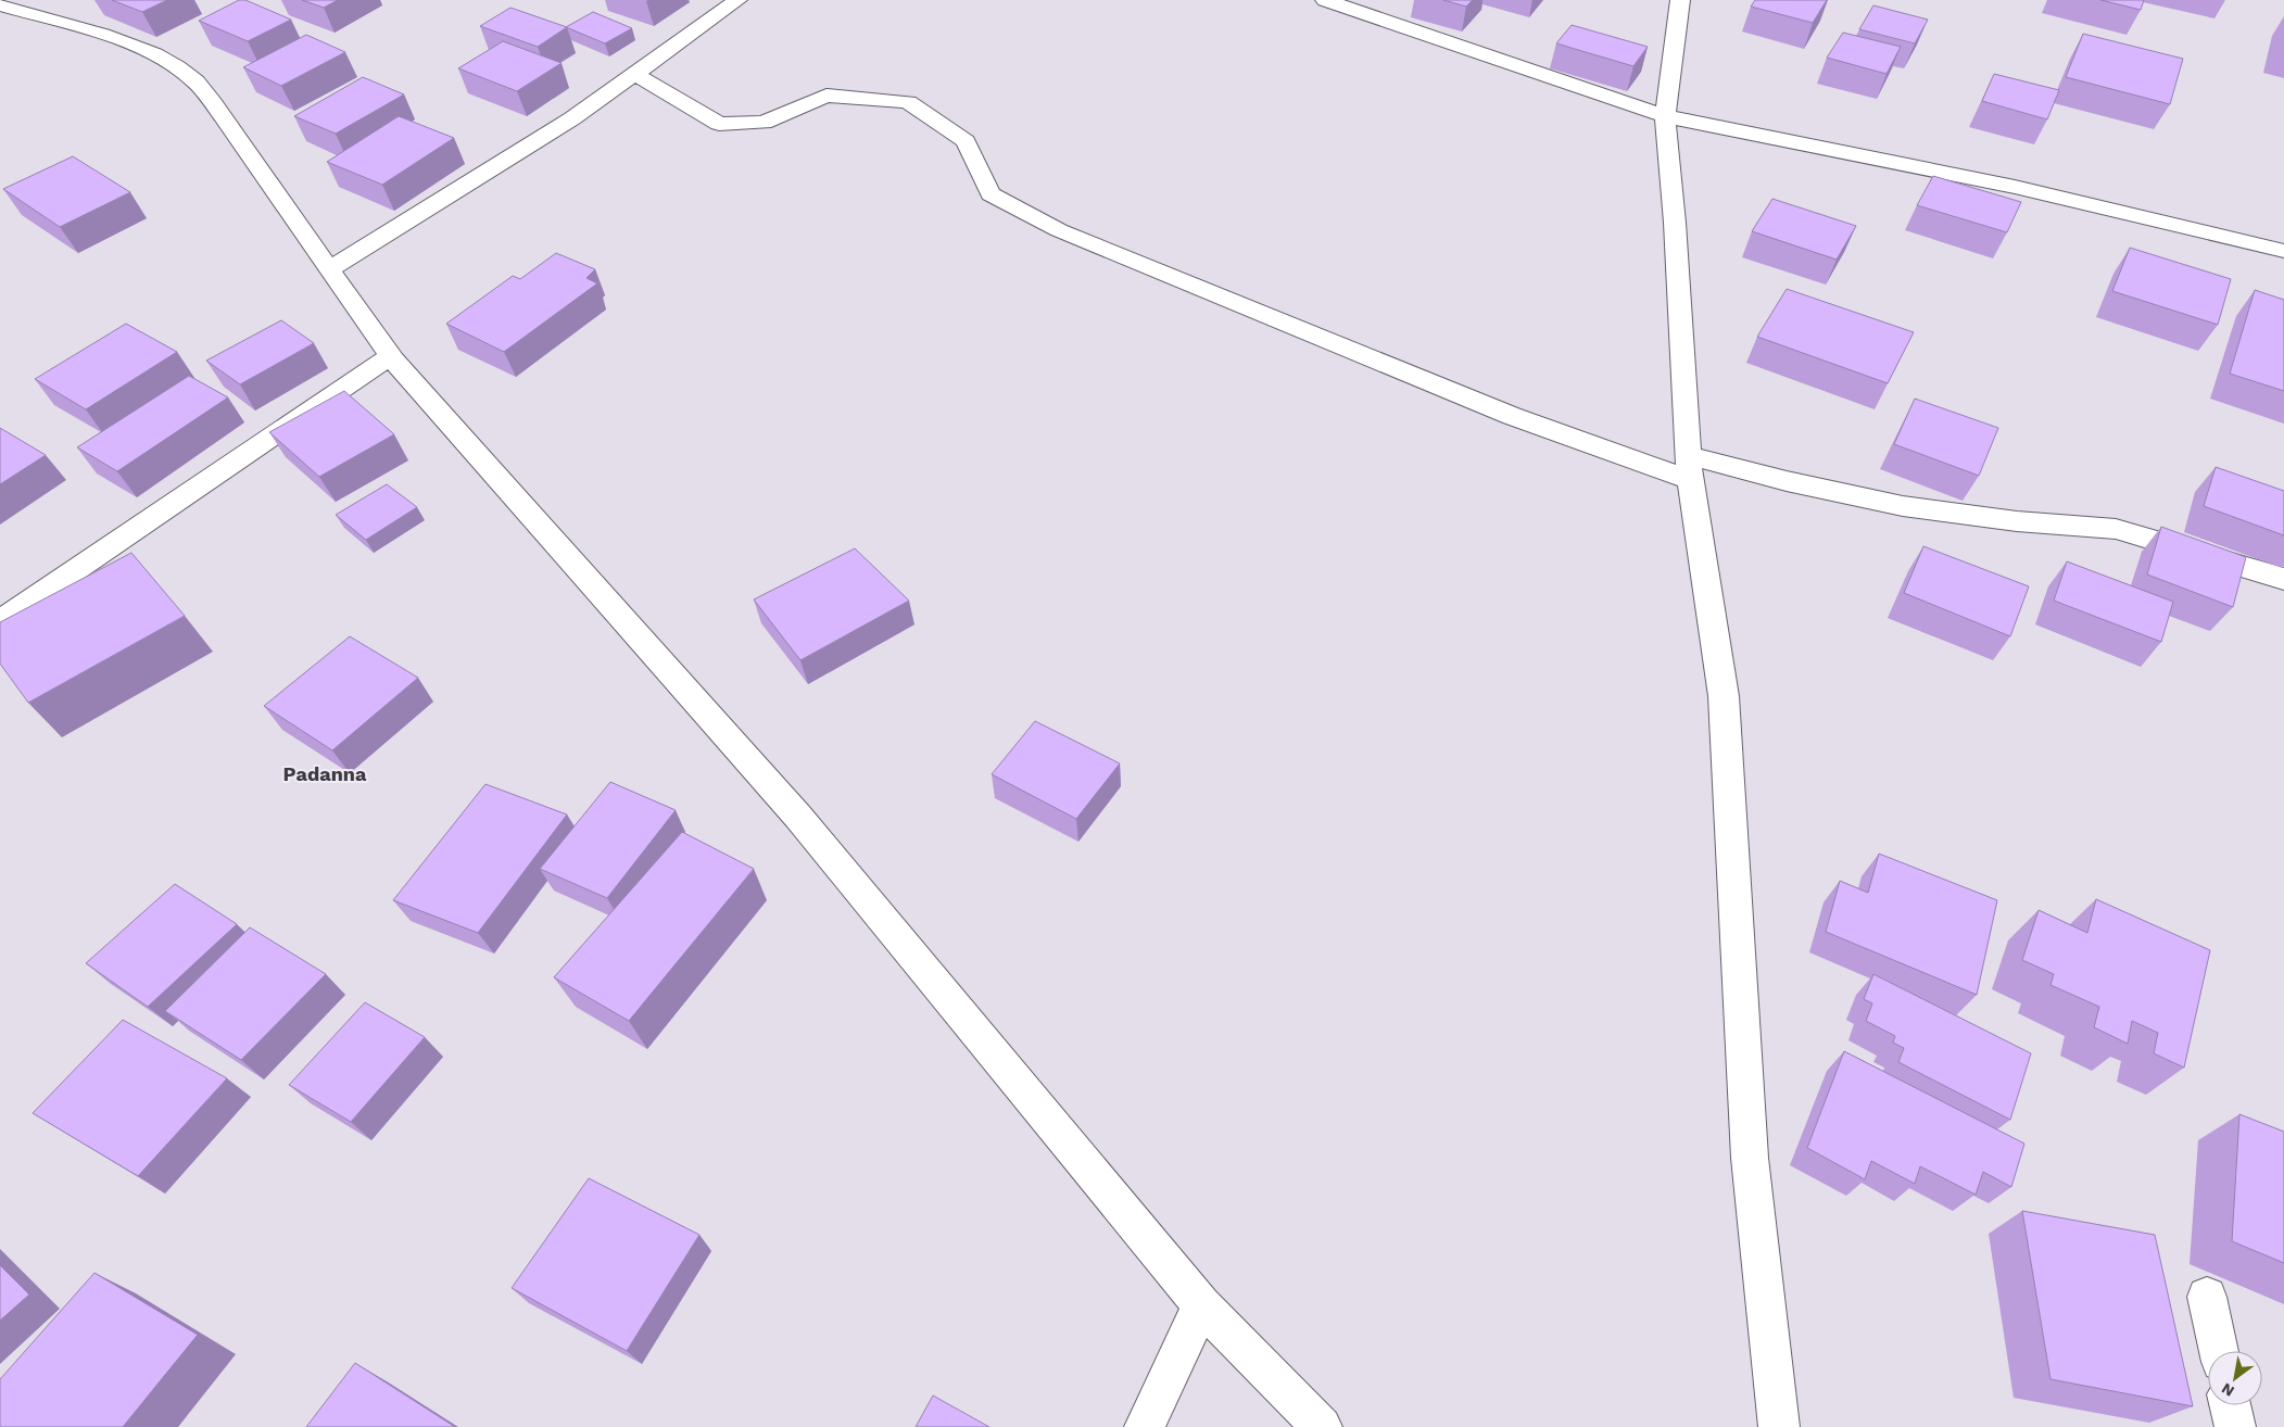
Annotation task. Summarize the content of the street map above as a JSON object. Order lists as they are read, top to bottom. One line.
{"districts":["Padanna"],"north":"bottom left"}
